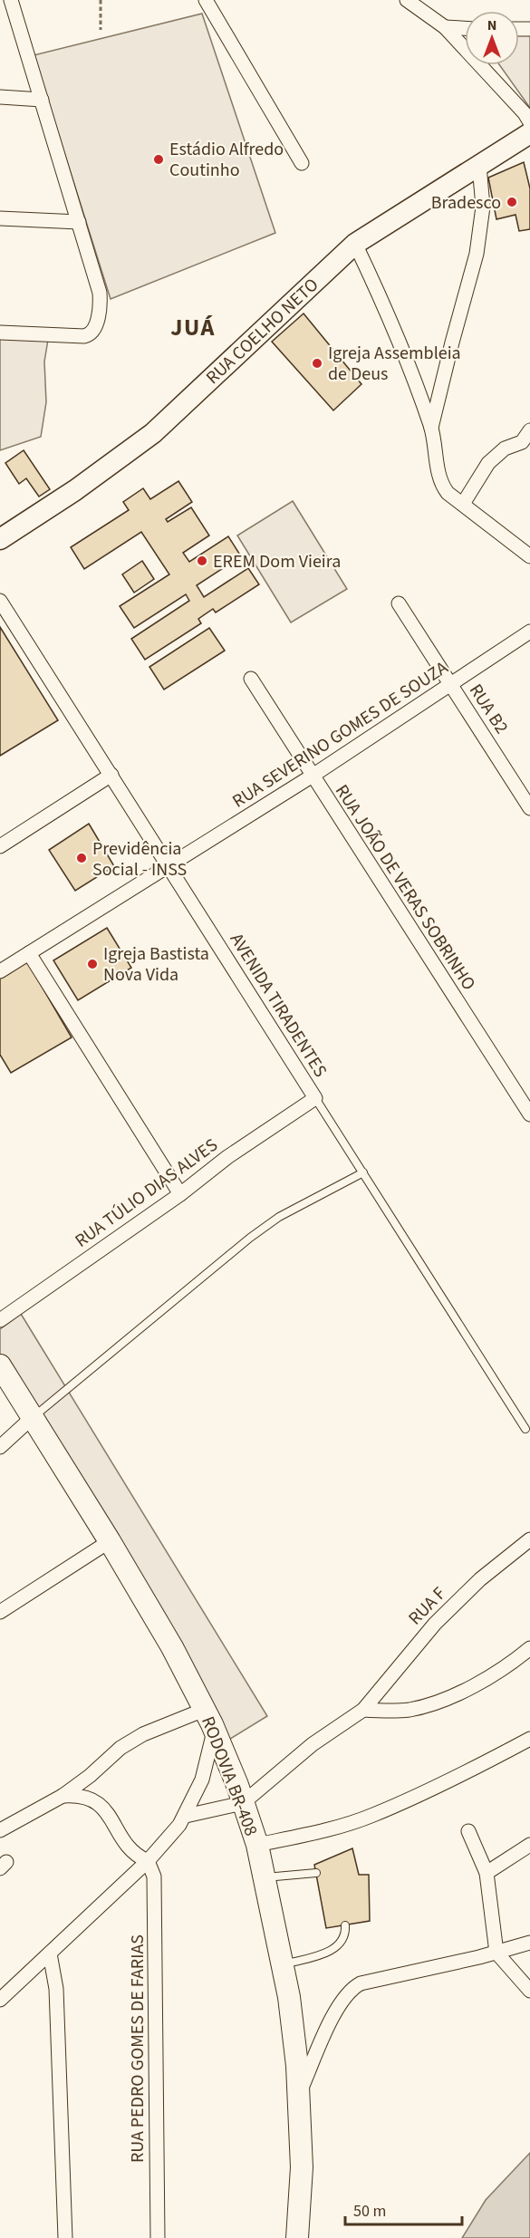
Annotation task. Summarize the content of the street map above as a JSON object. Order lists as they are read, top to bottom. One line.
{"streets":{"main road":["RODOVIA BR-408"],"street":["RUA COELHO NETO","RUA B2","RUA SEVERINO GOMES DE SOUZA","RUA JOÃO DE VERAS SOBRINHO","AVENIDA TIRADENTES","RUA TÚLIO DIAS ALVES","RUA F","RUA PEDRO GOMES DE FARIAS"]},"crossings":[["RUA B2","RUA SEVERINO GOMES DE SOUZA"],["RUA SEVERINO GOMES DE SOUZA","RUA JOÃO DE VERAS SOBRINHO"],["RUA SEVERINO GOMES DE SOUZA","AVENIDA TIRADENTES"],["AVENIDA TIRADENTES","RUA TÚLIO DIAS ALVES"],["RUA F","RODOVIA BR-408"]],"districts":["JUÁ"],"places":["Estádio Alfredo Coutinho","Bradesco","Igreja Assembleia de Deus","EREM Dom Vieira","Previdência Social - INSS","Igreja Bastista Nova Vida"],"scale_bar":"50 m","north":"top"}
